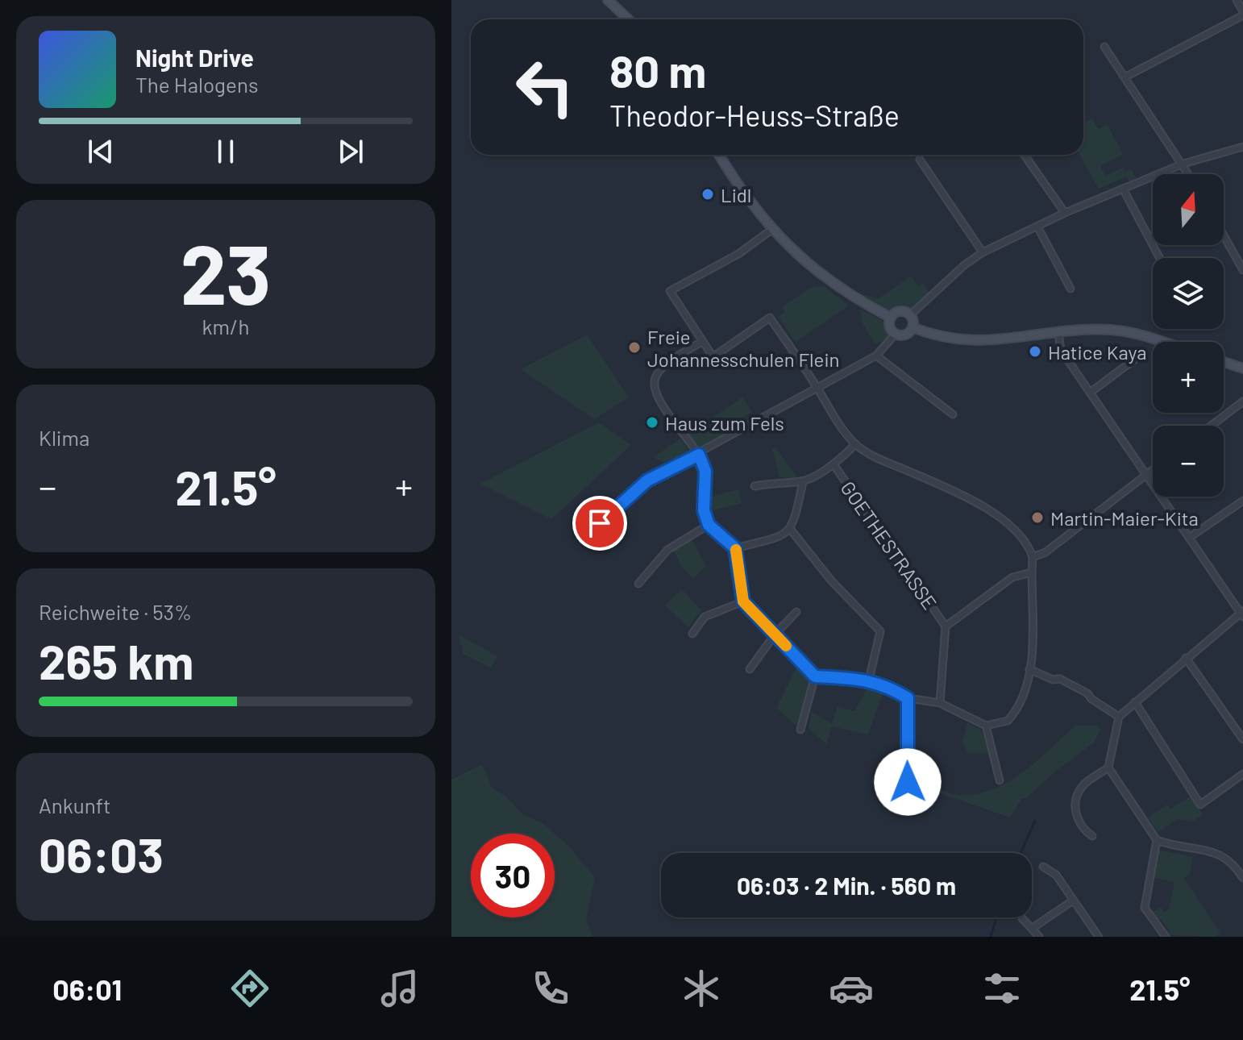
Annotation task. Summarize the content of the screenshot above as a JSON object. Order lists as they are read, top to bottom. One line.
{"streets":{"street":["GOETHESTRASSE"]},"places":["Lidl","Freie Johannesschulen Flein","Hatice Kaya","Haus zum Fels","Martin-Maier-Kita"],"north":"top","page":{"turn":["80 m","Theodor-Heuss-Straße"],"song":["Night Drive","The Halogens"],"map_buttons":["+","−"],"tile":[["23","km/h"],"Klima",["Reichweite · 53%","265 km"],["Ankunft","06:03"]],"heat":["−","21.5°","+"],"limit":"30","trip":"06:03 · 2 Min. · 560 m","tabs":["06:01","21.5°"]}}
